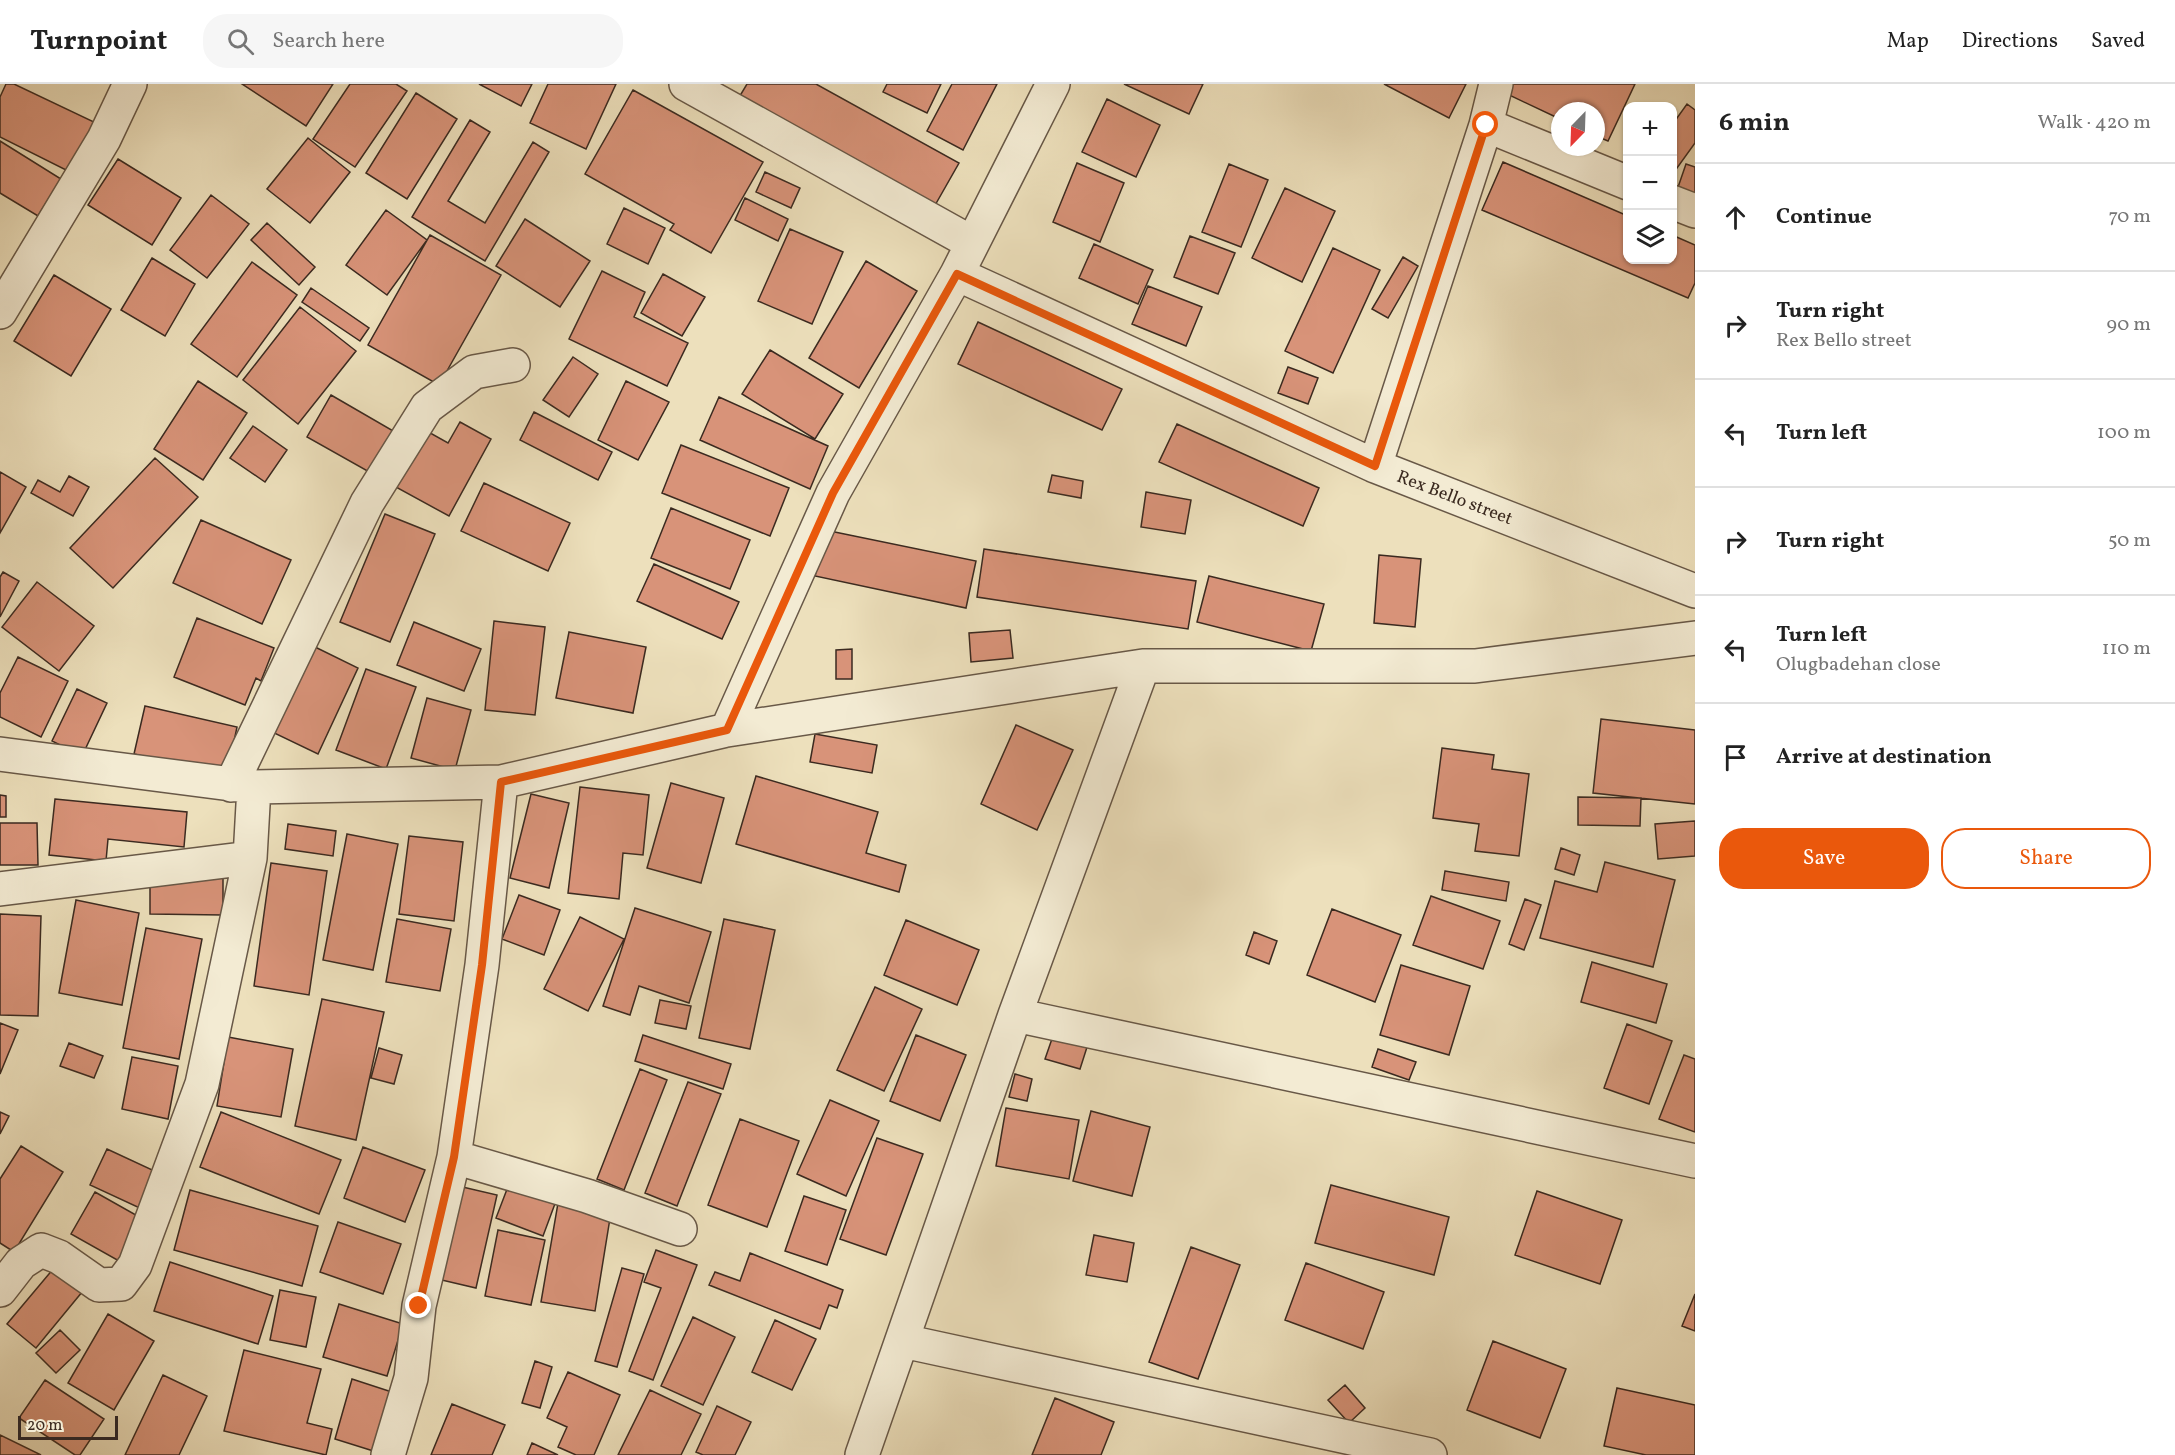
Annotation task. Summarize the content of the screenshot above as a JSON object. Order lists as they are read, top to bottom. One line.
{"streets":{"street":["Rex Bello street"]},"scale_bar":"20 m","north":"bottom left","page":{"header":"Turnpoint","search":"Search here","nav":["Map","Directions","Saved"],"heading":["6 min","Walk · 420 m"],"map_buttons":["+","−"],"list":[["Continue","70 m"],["Turn right","Rex Bello street","90 m"],["Turn left","100 m"],["Turn right","50 m"],["Turn left","Olugbadehan close","110 m"],"Arrive at destination"],"buttons":["Save","Share"],"scale":"20 m"}}
